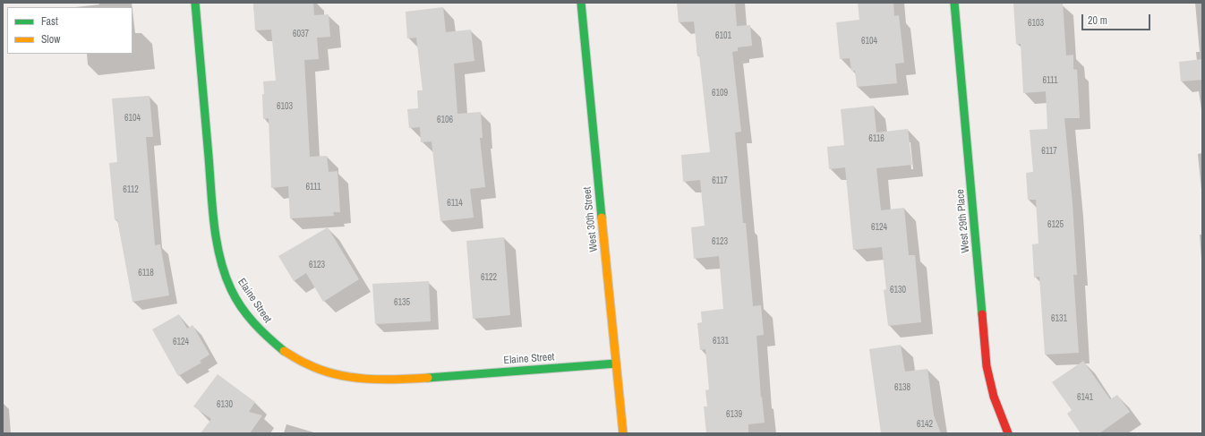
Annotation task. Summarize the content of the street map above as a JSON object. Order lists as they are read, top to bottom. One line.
{"streets":{"street":["West 30th Street","West 29th Place","Elaine Street"]},"crossings":[["West 30th Street","Elaine Street"]],"house_numbers":["6103","6037","6101","6104","6111","6109","6103","6104","6106","6116","6117","6117","6111","6112","6114","6125","6124","6123","6123","6118","6122","6130","6135","6131","6131","6124","6138","6141","6130","6139","6142"],"legend":["Fast","Slow"],"scale_bar":"20 m"}
